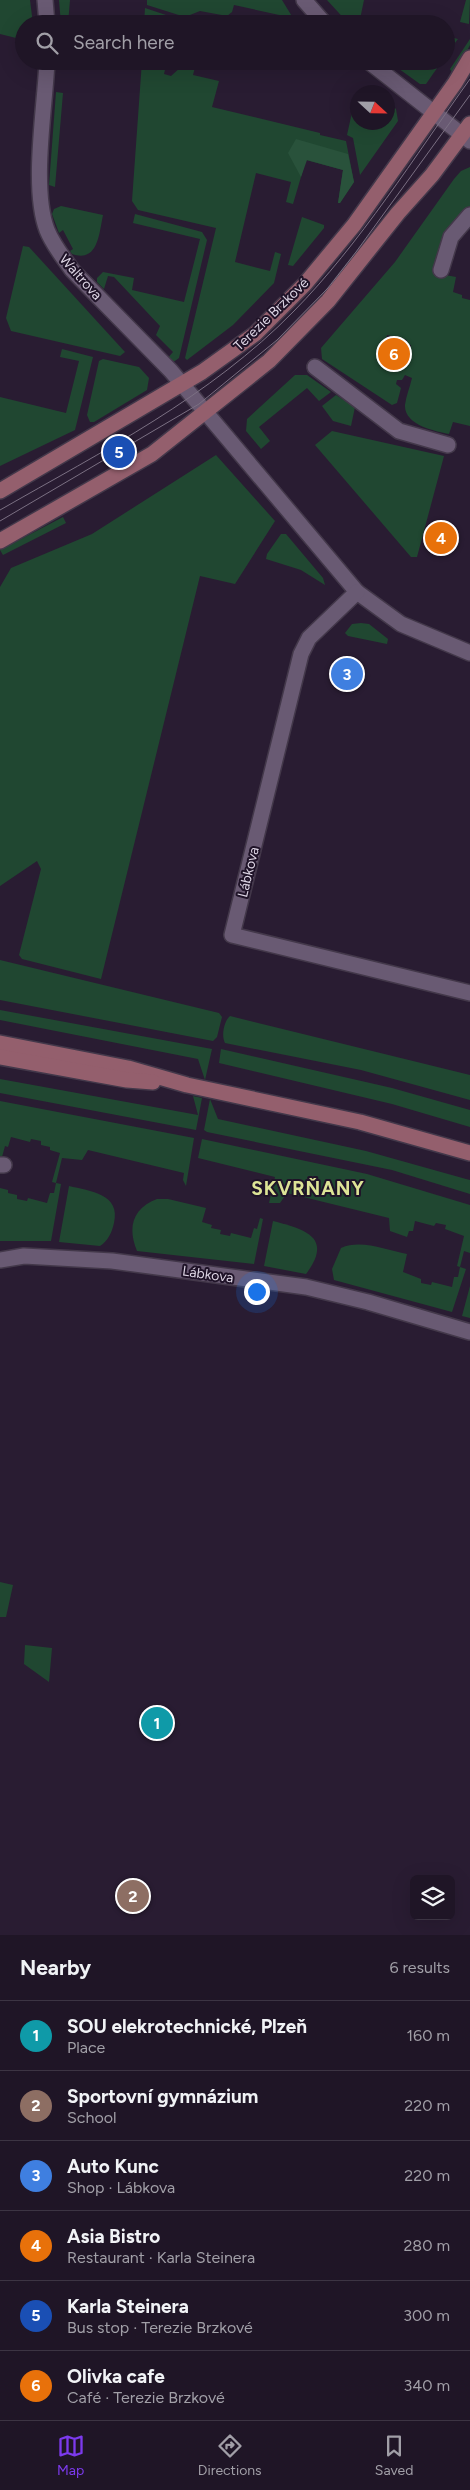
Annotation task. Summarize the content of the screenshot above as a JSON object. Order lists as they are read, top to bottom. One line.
{"streets":{"street":["Waltrova","Terezie Brzkové","Lábkova"]},"crossings":[["Waltrova","Terezie Brzkové"],["Waltrova","Lábkova"]],"districts":["SKVRŇANY"],"north":"right","page":{"search":"Search here","pins":["6","5","4","3","1","2"],"heading":["Nearby","6 results"],"list":[{"mark":"1","name":"SOU elekrotechnické, Plzeň","note":"Place","value":"160 m"},{"mark":"2","name":"Sportovní gymnázium","note":"School","value":"220 m"},{"mark":"3","name":"Auto Kunc","note":"Shop · Lábkova","value":"220 m"},{"mark":"4","name":"Asia Bistro","note":"Restaurant · Karla Steinera","value":"280 m"},{"mark":"5","name":"Karla Steinera","note":"Bus stop · Terezie Brzkové","value":"300 m"},{"mark":"6","name":"Olivka cafe","note":"Café · Terezie Brzkové","value":"340 m"}],"nav":["Map","Directions","Saved"]}}
